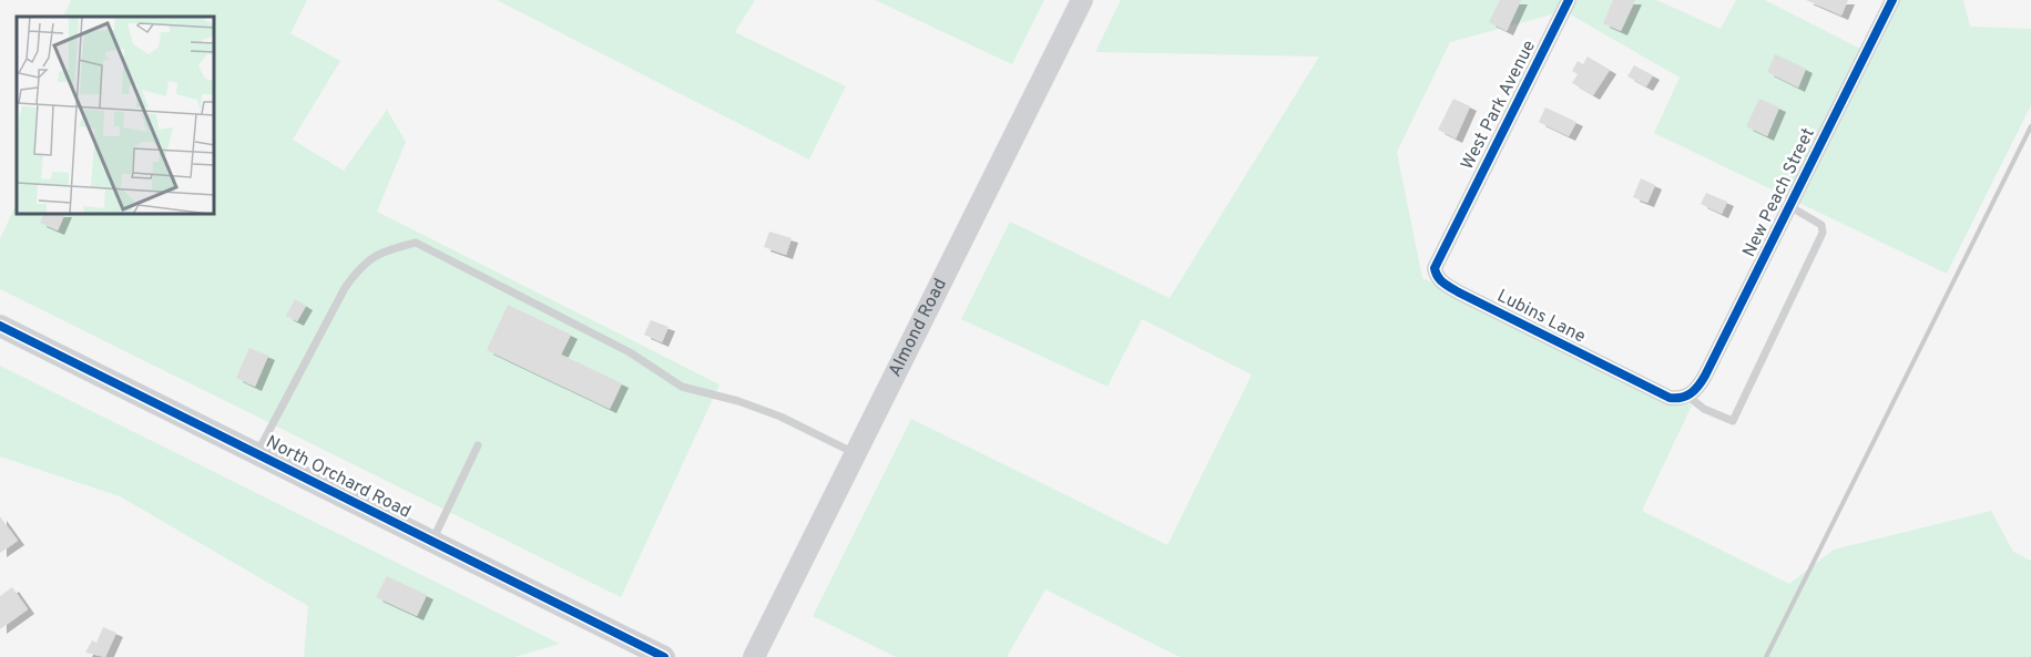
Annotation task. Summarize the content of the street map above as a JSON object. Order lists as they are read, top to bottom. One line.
{"streets":{"street":["West Park Avenue","New Peach Street","Lubins Lane","Almond Road","North Orchard Road"]},"crossings":[["West Park Avenue","Lubins Lane"],["New Peach Street","Lubins Lane"]]}
